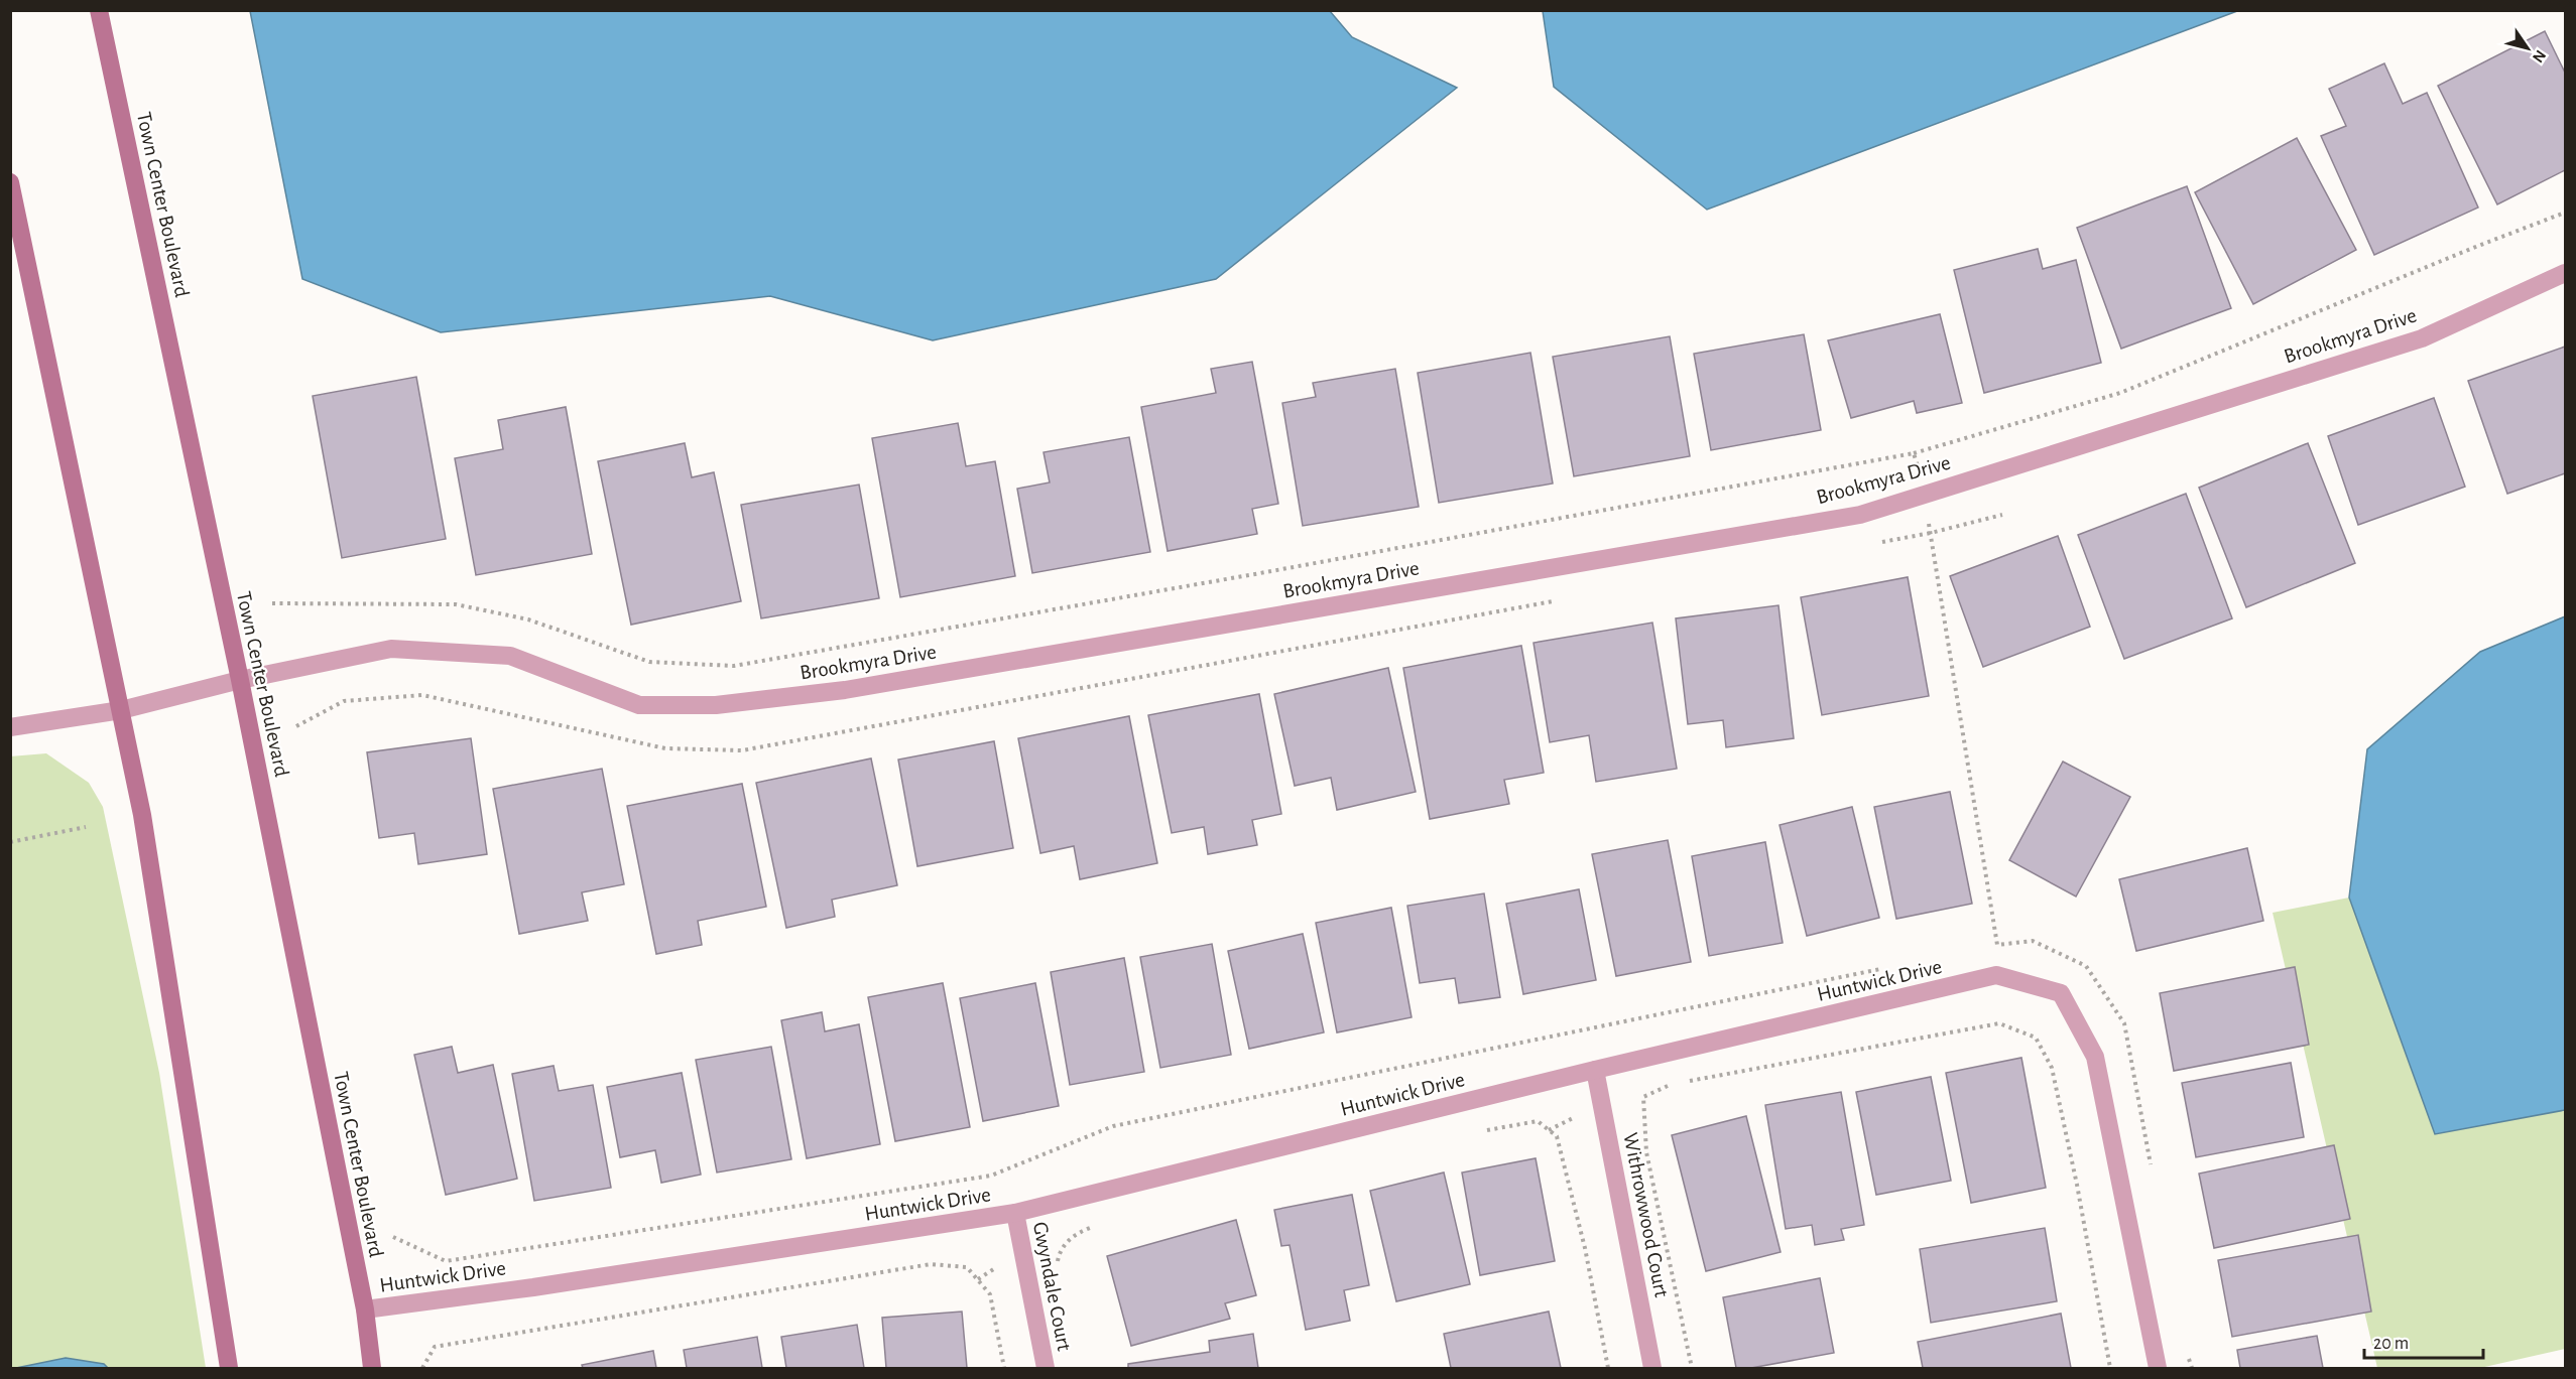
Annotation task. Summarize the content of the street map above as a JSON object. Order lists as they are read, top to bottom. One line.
{"streets":{"street":["Town Center Boulevard","Brookmyra Drive","Huntwick Drive","Withrowwood Court","Gwyndale Court"]},"crossings":[["Town Center Boulevard","Brookmyra Drive"],["Town Center Boulevard","Huntwick Drive"],["Huntwick Drive","Withrowwood Court"],["Huntwick Drive","Gwyndale Court"]],"scale_bar":"20 m","north":"bottom right"}
